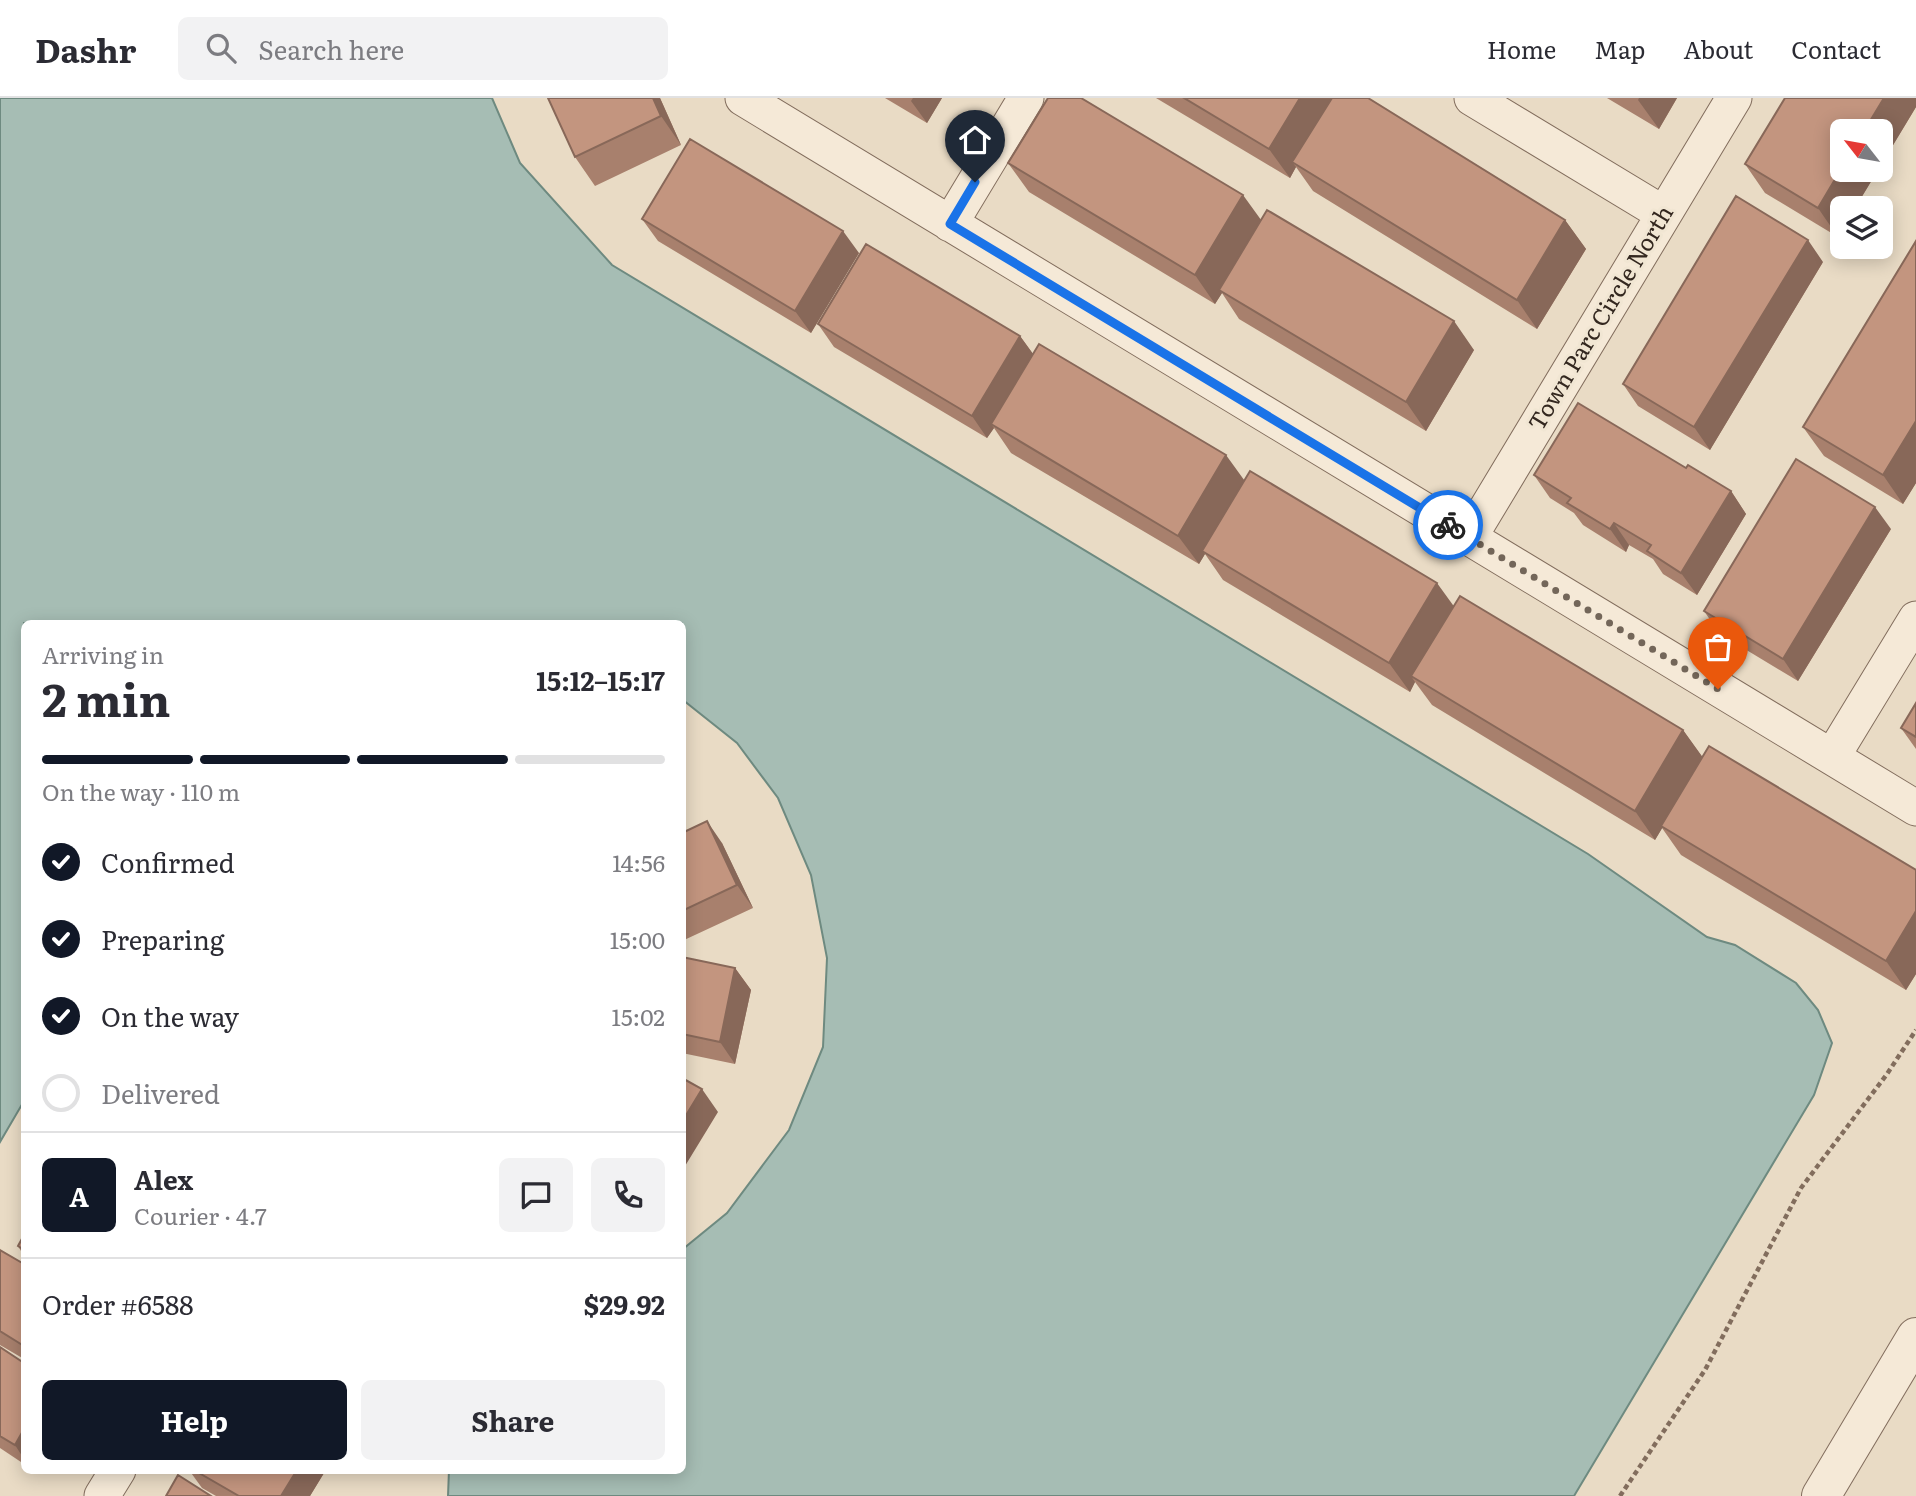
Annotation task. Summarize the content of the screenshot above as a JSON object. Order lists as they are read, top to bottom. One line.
{"streets":{"street":["Town Parc Circle North"]},"north":"top left","page":{"header":"Dashr","search":"Search here","nav":["Home","Map","About","Contact"],"heading":["2 min","Arriving in","15:12–15:17"],"panel":["Alex","Courier · 4.7","Order #6588","$29.92"],"bar":"On the way · 110 m","list":[["Confirmed","14:56"],["Preparing","15:00"],["On the way","15:02"],"Delivered"],"round":"A","buttons":["Help","Share"]}}
